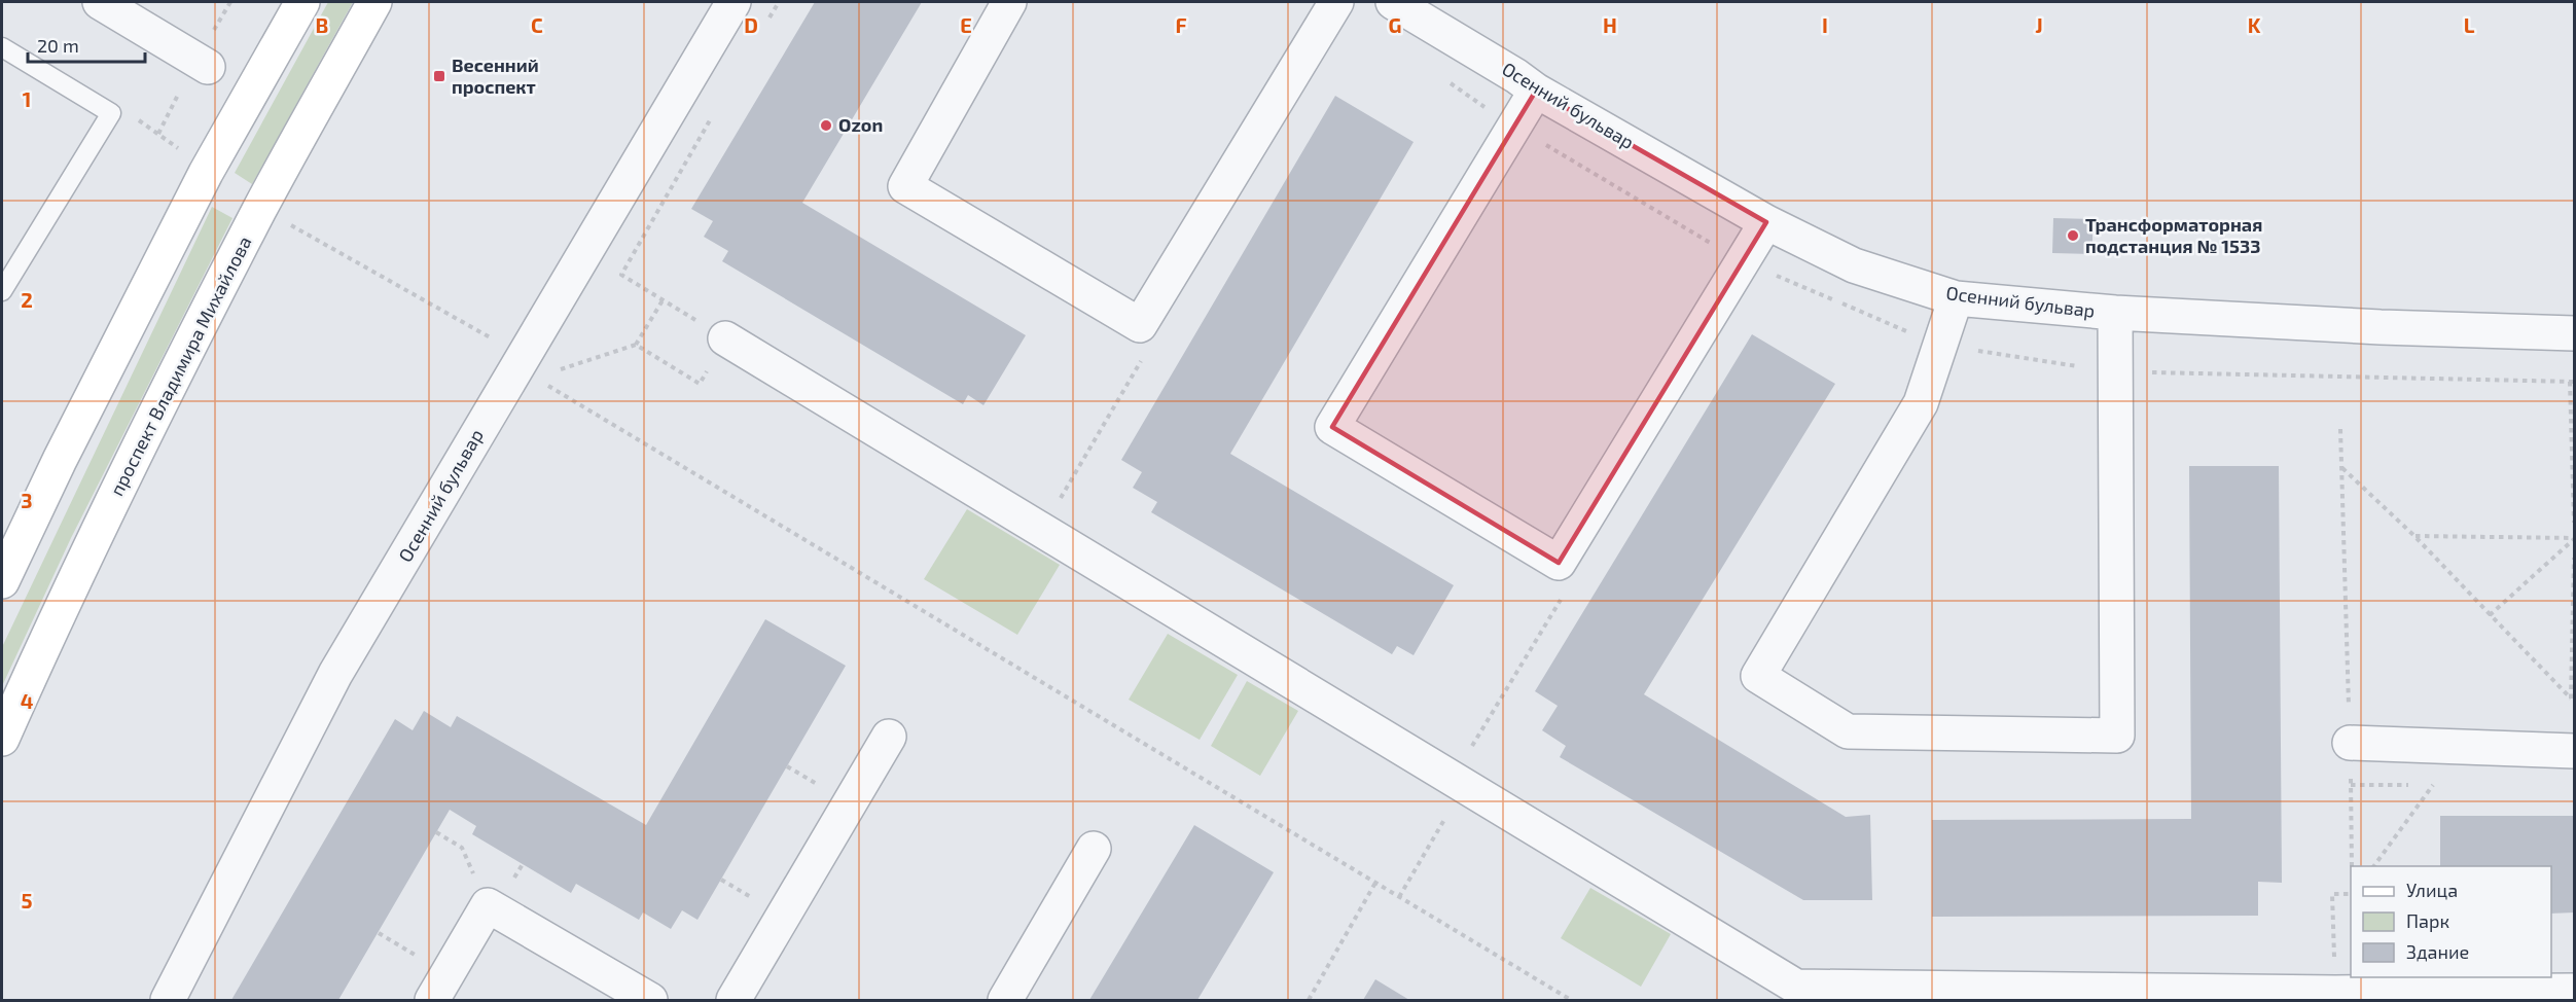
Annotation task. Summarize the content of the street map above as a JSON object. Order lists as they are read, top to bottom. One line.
{"streets":{"main road":["проспект Владимира Михайлова"],"street":["Осенний бульвар"]},"places":{"transit":["Весенний проспект"],"other":["Ozon","Трансформаторная подстанция № 1533"]},"legend":["Улица","Парк","Здание"],"scale_bar":"20 m","grid":{"columns":["B","C","D","E","F","G","H","I","J","K","L"],"rows":["1","2","3","4","5"]}}
